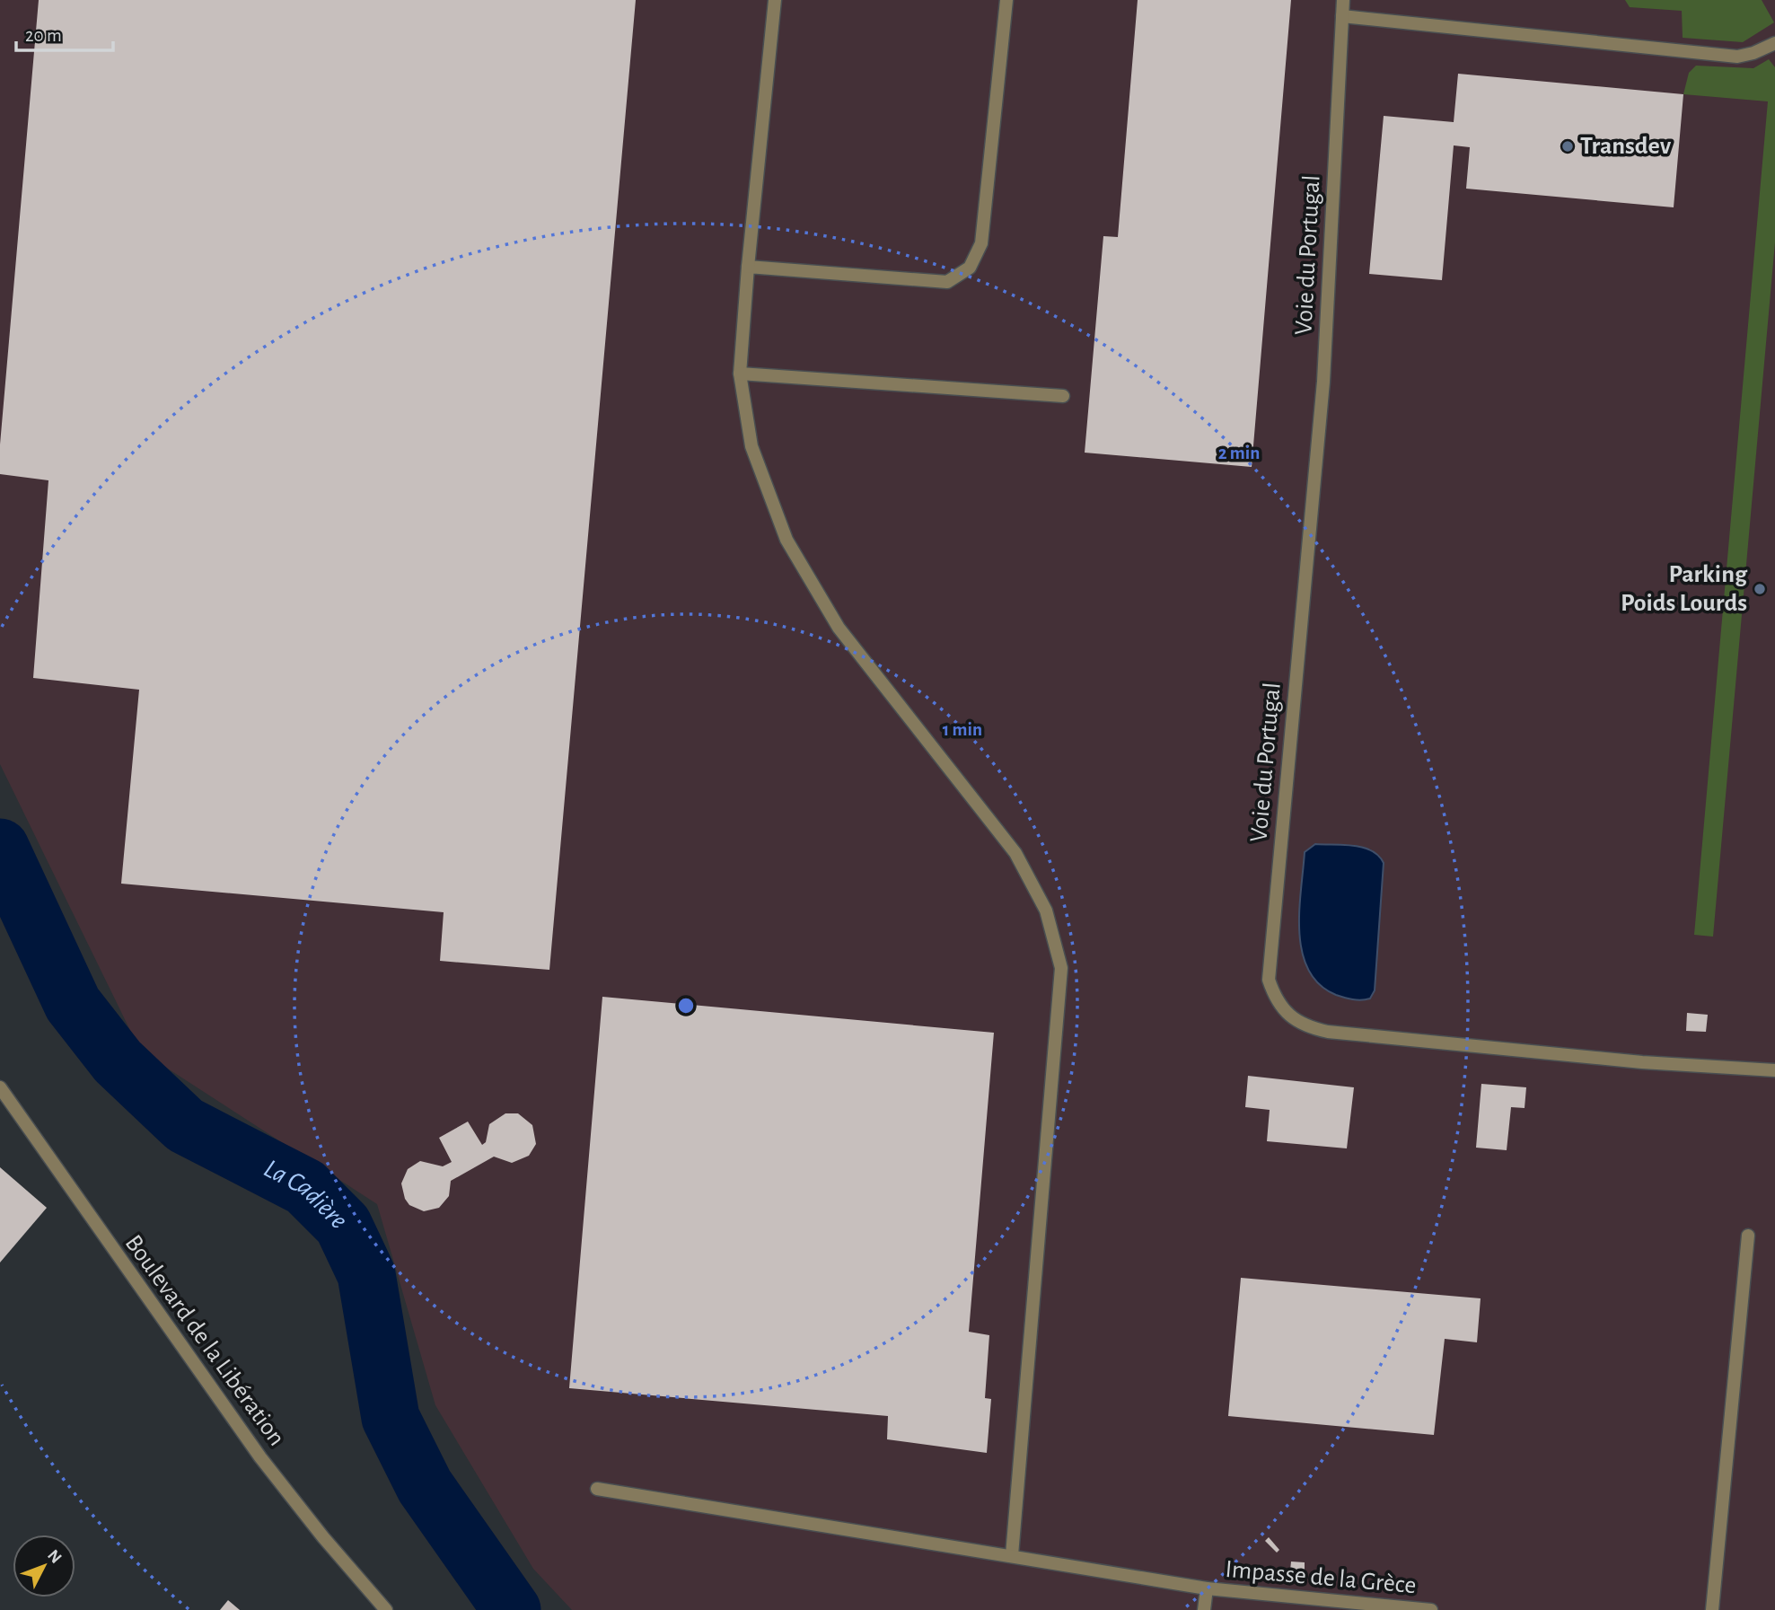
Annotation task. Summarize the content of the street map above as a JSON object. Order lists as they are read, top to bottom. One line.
{"streets":{"street":["Voie du Portugal","Boulevard de la Libération","Impasse de la Grèce"]},"water":["La Cadière"],"places":["Transdev","Parking Poids Lourds"],"scale_bar":"20 m","north":"top right","rings":["2 min","1 min"]}
